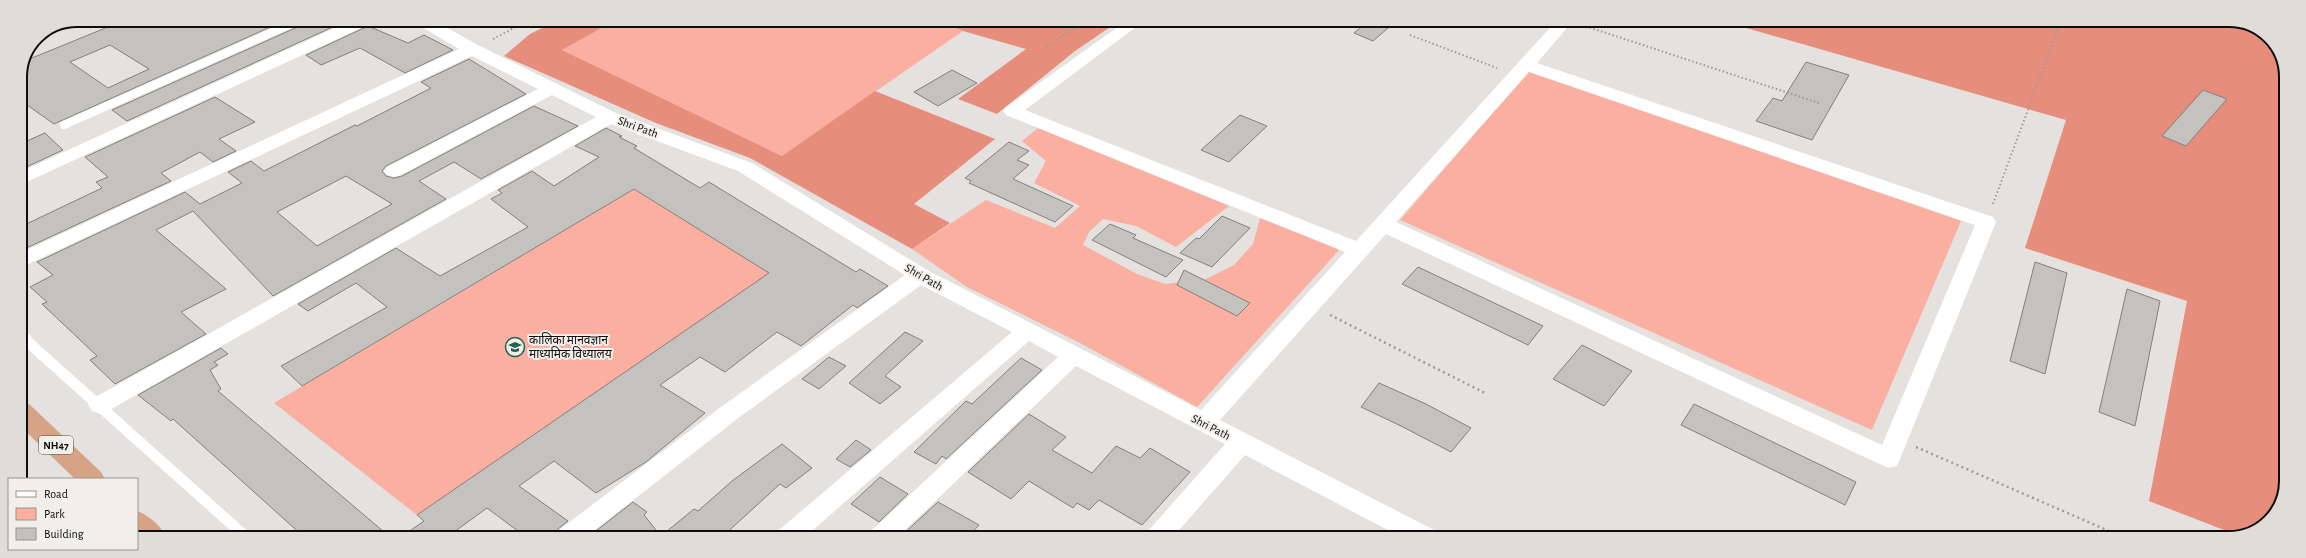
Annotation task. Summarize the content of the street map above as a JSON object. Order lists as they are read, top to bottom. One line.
{"streets":{"highway":["NH47"],"street":["Shri Path"]},"places":{"school or university":["कालिका मानवज्ञान माध्यमिक विध्यालय"]},"legend":["Road","Park","Building"]}
